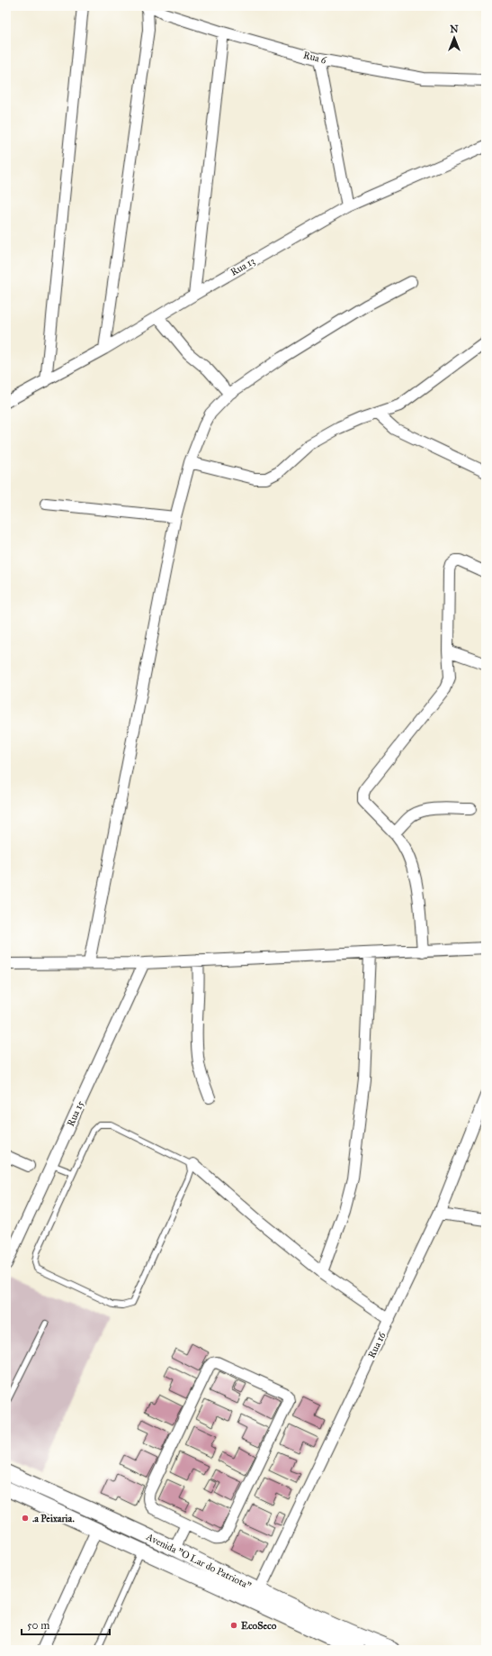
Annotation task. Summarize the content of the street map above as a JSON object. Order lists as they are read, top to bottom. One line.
{"streets":{"main road":["Avenida \"O Lar do Patriota\""],"street":["Rua 6","Rua 13","Rua 15","Rua 16"]},"crossings":[["Rua 16","Avenida \"O Lar do Patriota\""]],"places":[".a Peixaria.","EcoSeco"],"scale_bar":"50 m","north":"top"}
